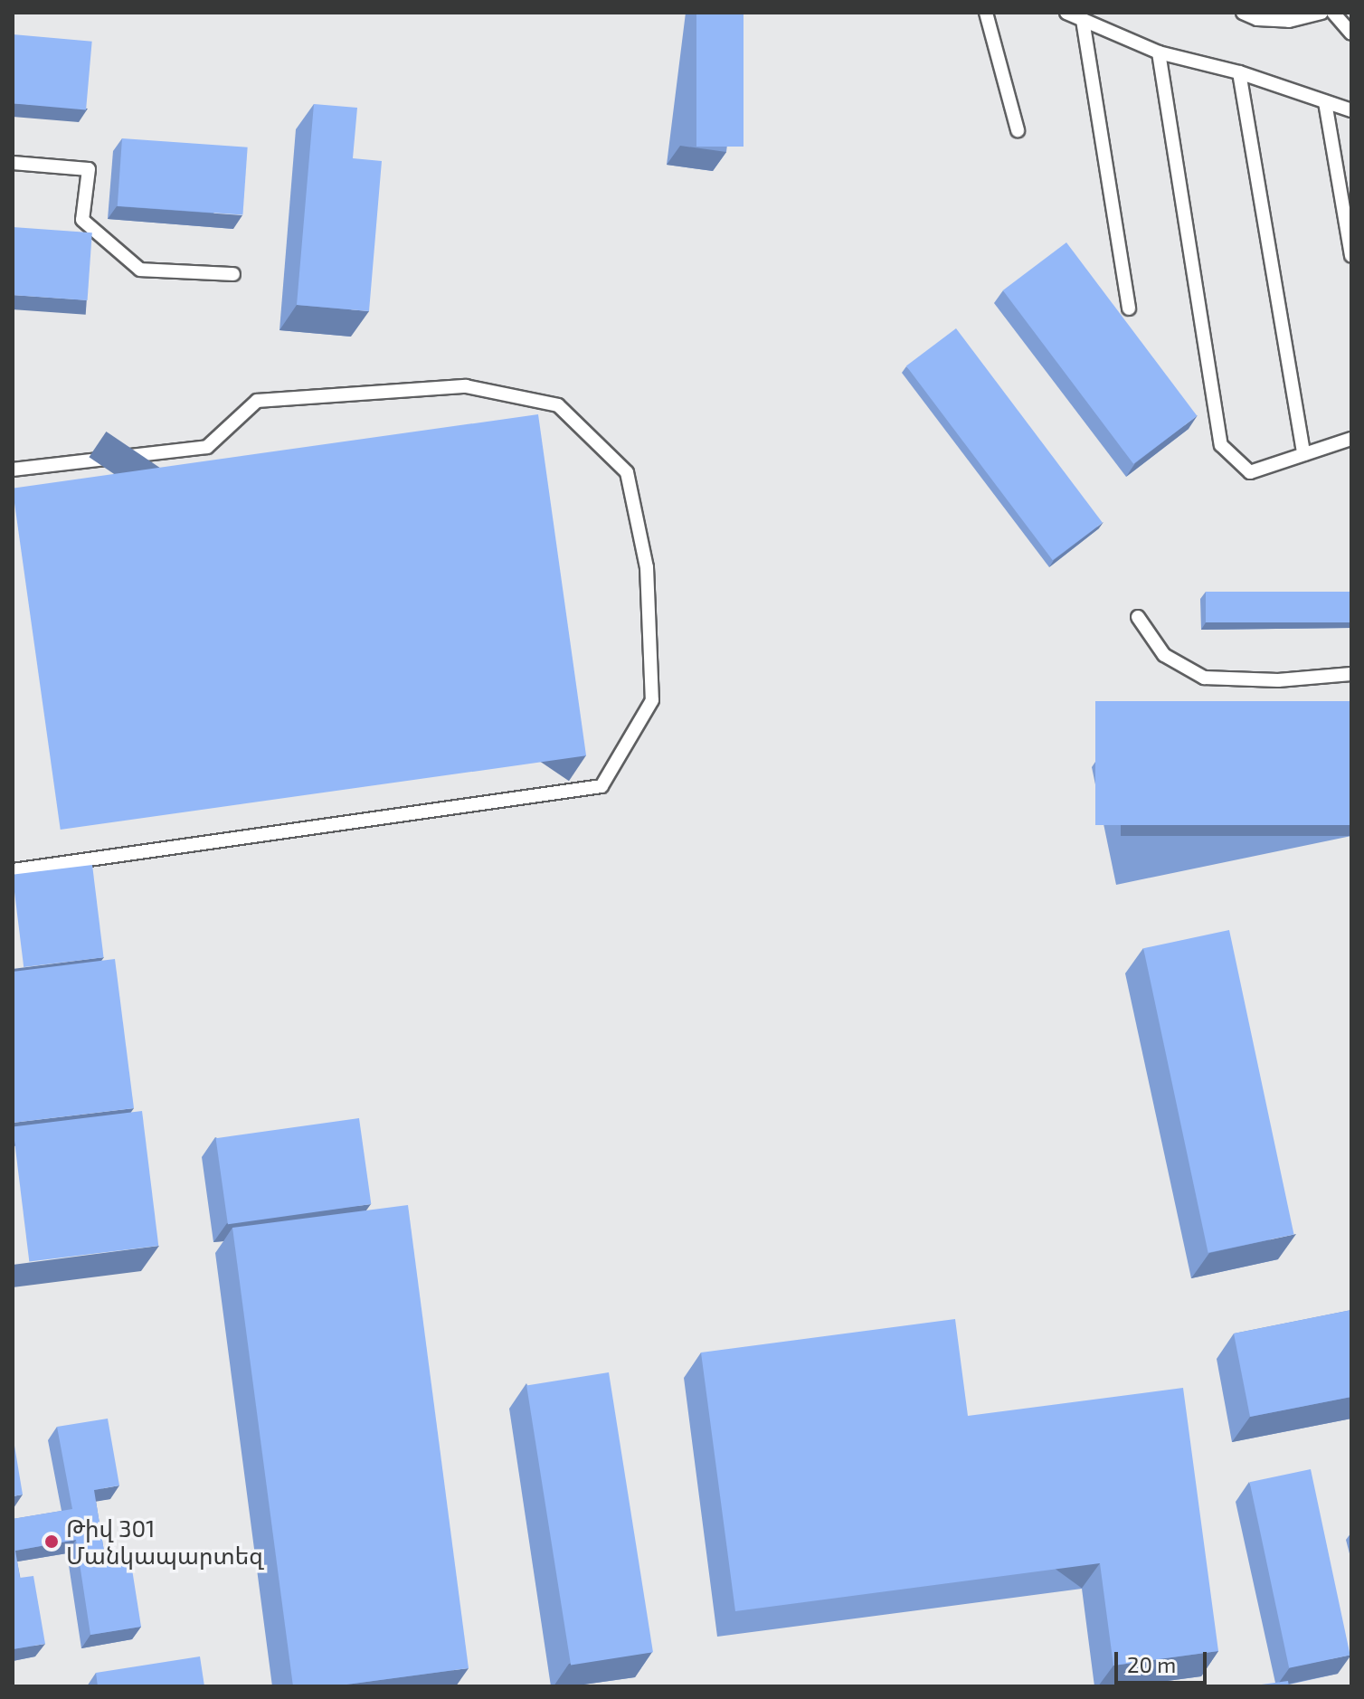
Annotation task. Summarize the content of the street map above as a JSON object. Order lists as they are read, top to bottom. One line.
{"places":["Թիվ 301 Մանկապարտեզ"],"scale_bar":"20 m"}
